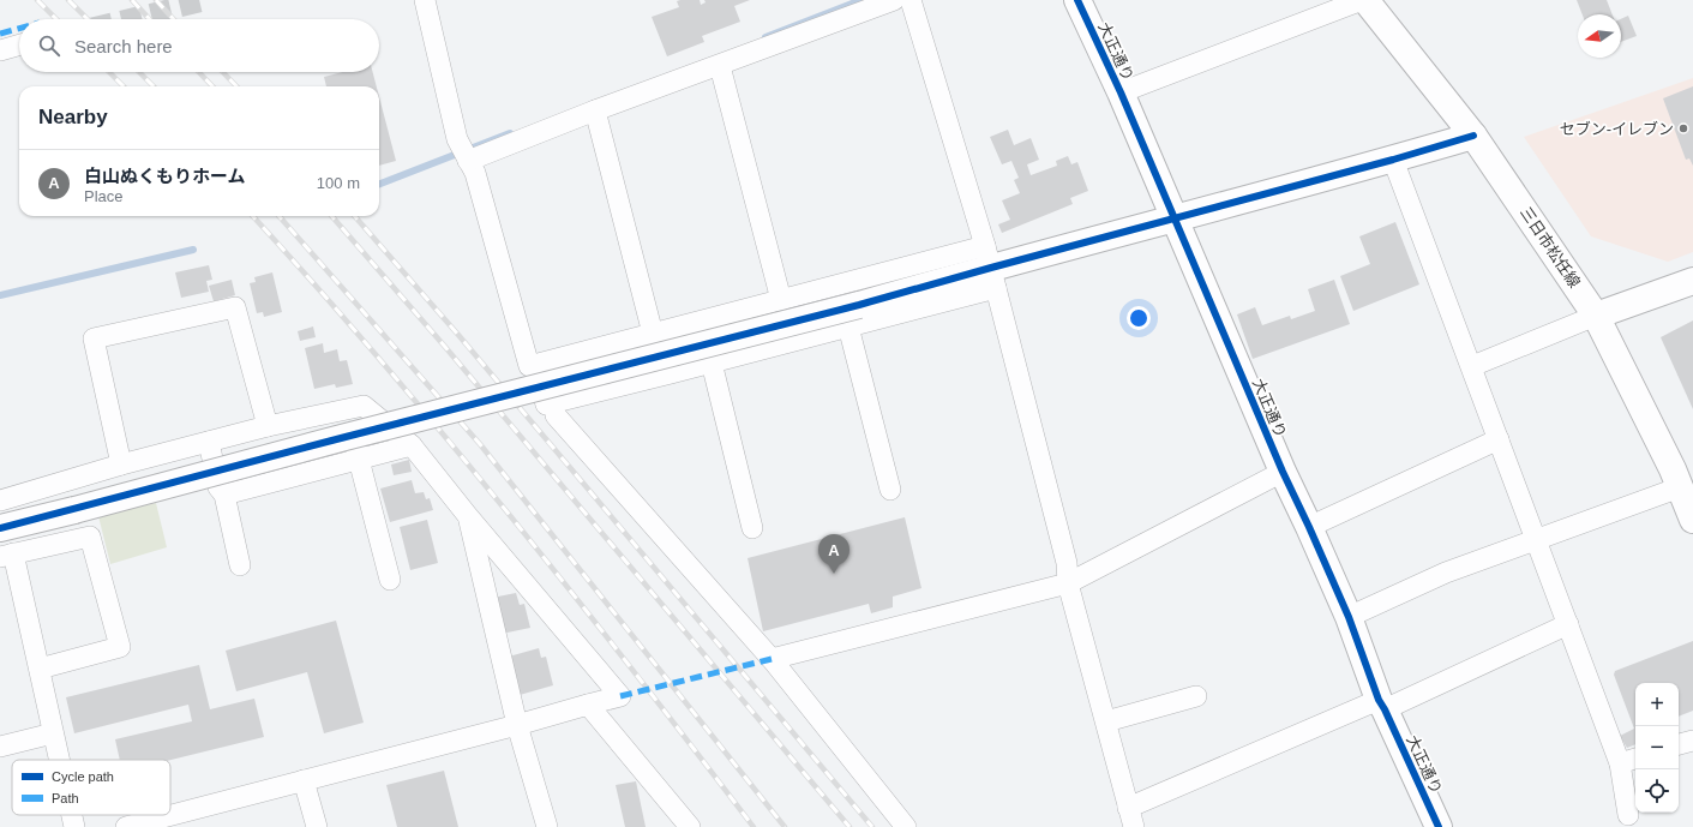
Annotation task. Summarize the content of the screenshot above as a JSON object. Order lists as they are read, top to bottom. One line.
{"streets":{"street":["大正通り","三日市松任線"]},"places":["セブン-イレブン"],"legend":["Cycle path","Path"],"north":"left","page":{"search":"Search here","heading":"Nearby","list":[{"mark":"A","name":"白山ぬくもりホーム","note":"Place","value":"100 m"}],"pins":"A","map_buttons":["+","−"]}}
